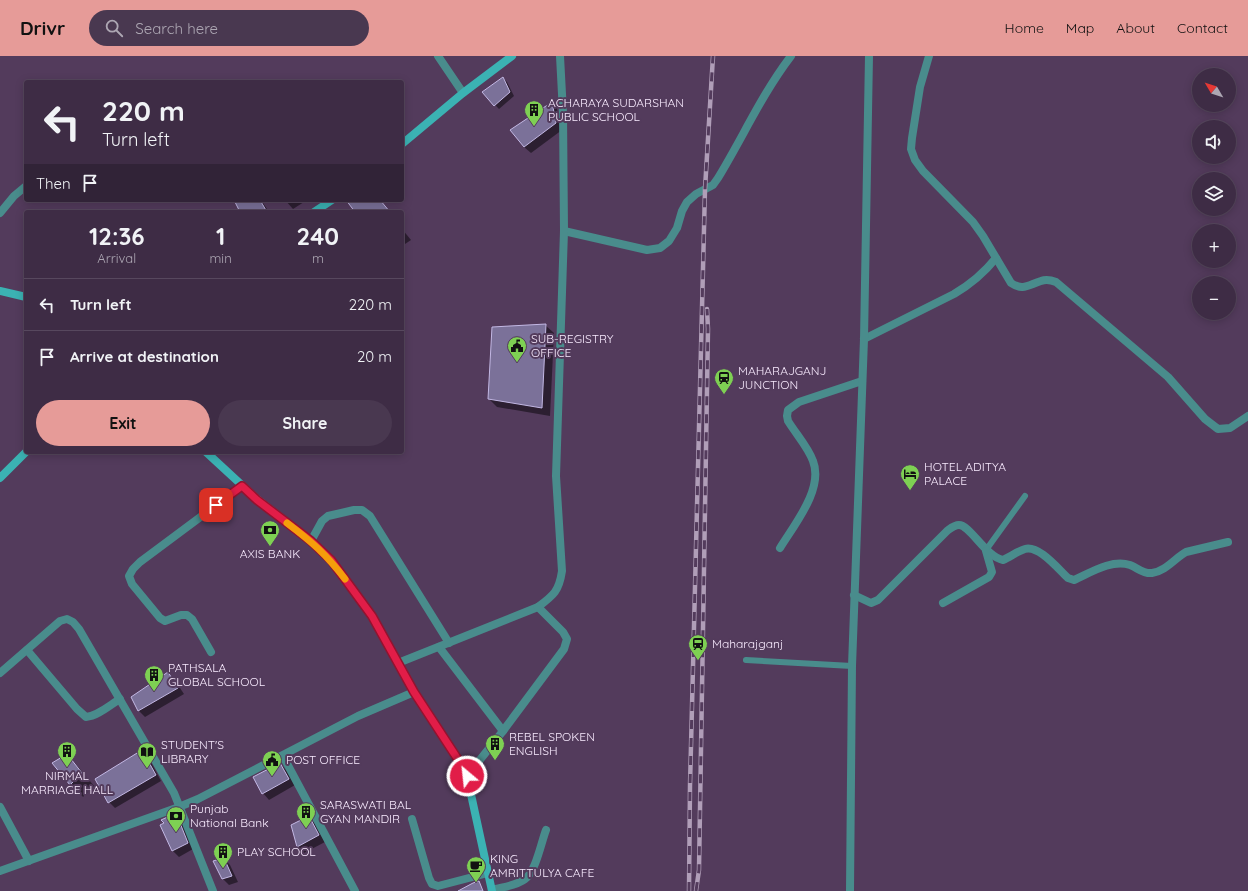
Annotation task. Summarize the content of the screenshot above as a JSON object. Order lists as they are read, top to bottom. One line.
{"places":{"building":["ACHARAYA SUDARSHAN PUBLIC SCHOOL","PATHSALA GLOBAL SCHOOL","REBEL SPOKEN ENGLISH","NIRMAL MARRIAGE HALL","SARASWATI BAL GYAN MANDIR","PLAY SCHOOL"],"public building":["SUB-REGISTRY OFFICE","POST OFFICE"],"station":["MAHARAJGANJ JUNCTION","Maharajganj"],"hotel":["HOTEL ADITYA PALACE"],"bank":["AXIS BANK","Punjab National Bank"],"library":["STUDENT'S LIBRARY"],"cafe":["KING AMRITTULYA CAFE"]},"north":"top left","page":{"header":"Drivr","search":"Search here","nav":["Home","Map","About","Contact"],"map_buttons":["+","−"],"turn":["220 m","Turn left"],"then":"Then","eta":["12:36","Arrival","1","min","240","m"],"list":[{"name":"Turn left","value":"220 m"},{"name":"Arrive at destination","value":"20 m"}],"buttons":["Exit","Share"]}}
